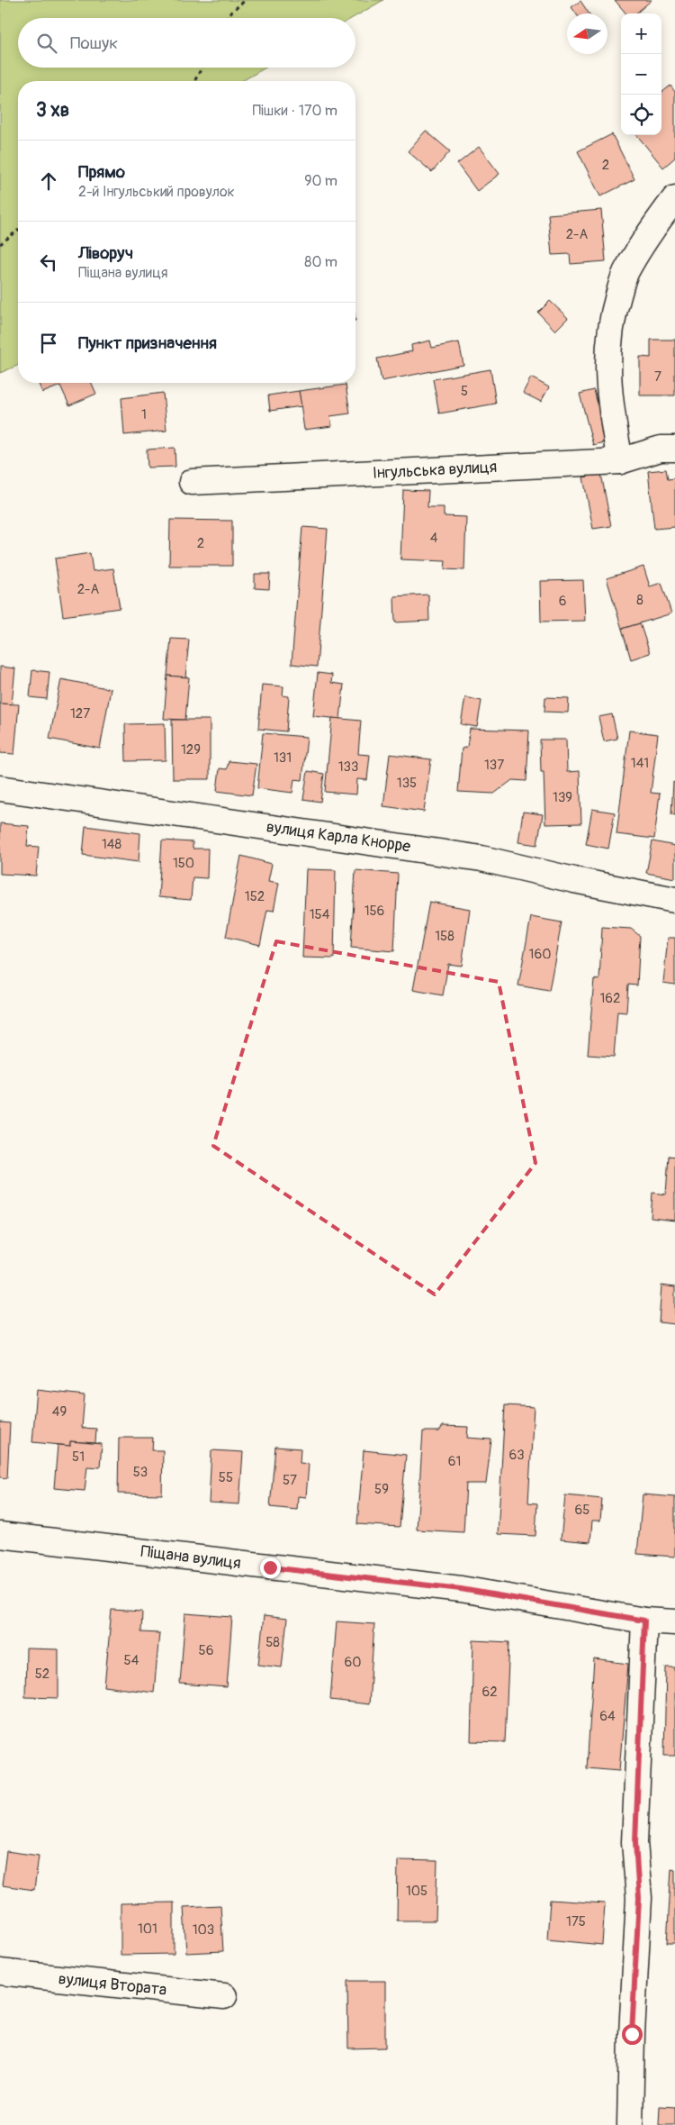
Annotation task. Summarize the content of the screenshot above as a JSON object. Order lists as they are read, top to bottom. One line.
{"streets":{"street":["Інгульська вулиця","вулиця Карла Кнорре","Піщана вулиця","вулиця Втората"]},"house_numbers":["2","2-А","7","5","1","4","2","2-А","8","6","127","129","131","141","137","133","135","139","148","150","152","156","154","158","160","162","49","63","51","61","53","55","57","59","65","58","56","54","60","52","62","64","105","175","101","103"],"north":"left","page":{"map_buttons":["+","−"],"search":"Пошук","heading":["3 хв","Пішки · 170 m"],"list":[["Прямо","2-й Інгульський провулок","90 m"],["Ліворуч","Піщана вулиця","80 m"],"Пункт призначення"]}}
